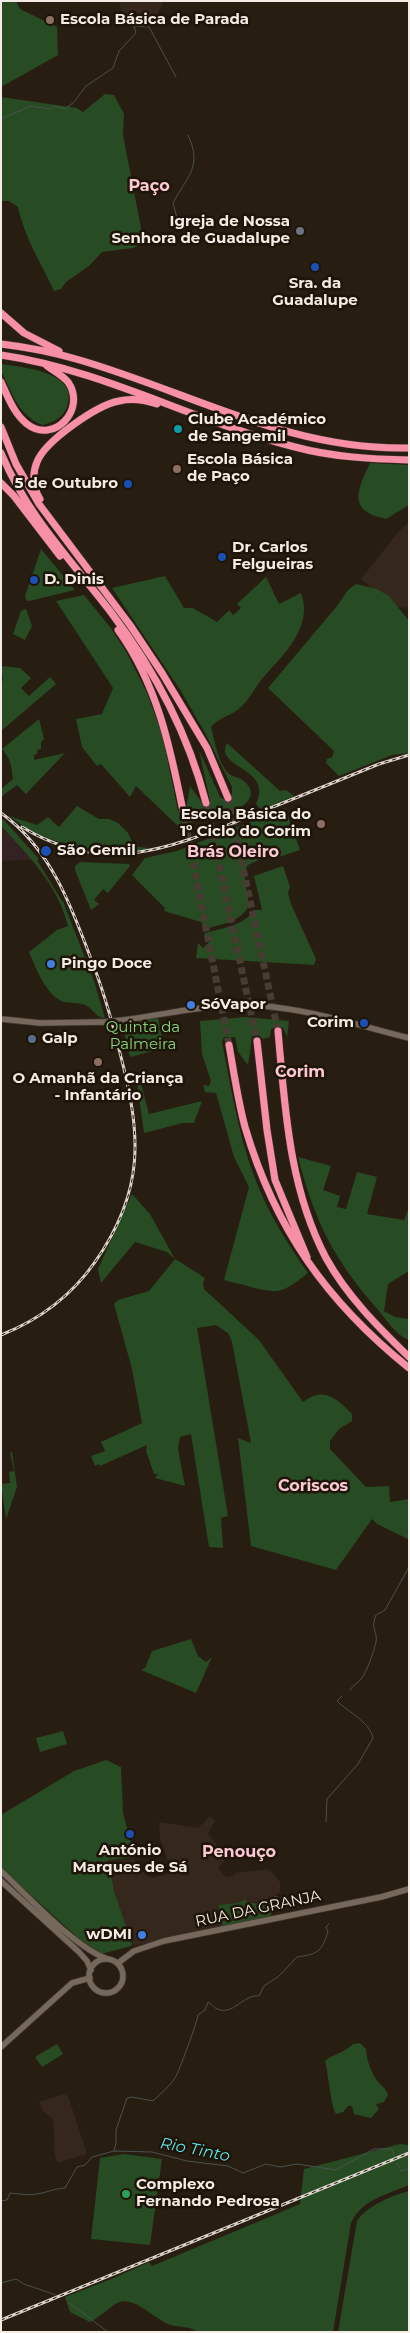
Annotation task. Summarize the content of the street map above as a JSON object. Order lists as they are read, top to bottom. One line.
{"streets":{"main road":["RUA DA GRANJA"]},"districts":["Paço","Brás Oleiro","Corim","Coriscos","Penouço"],"water":["Rio Tinto"],"parks":["Quinta da Palmeira"],"places":["Escola Básica de Parada","Igreja de Nossa Senhora de Guadalupe","Sra. da Guadalupe","Clube Académico de Sangemil","Escola Básica de Paço","5 de Outubro","Dr. Carlos Felgueiras","D. Dinis","Escola Básica do 1º Ciclo do Corim","São Gemil","Pingo Doce","SóVapor","Corim","Galp","O Amanhã da Criança - Infantário","António Marques de Sá","wDMI","Complexo Fernando Pedrosa"]}
